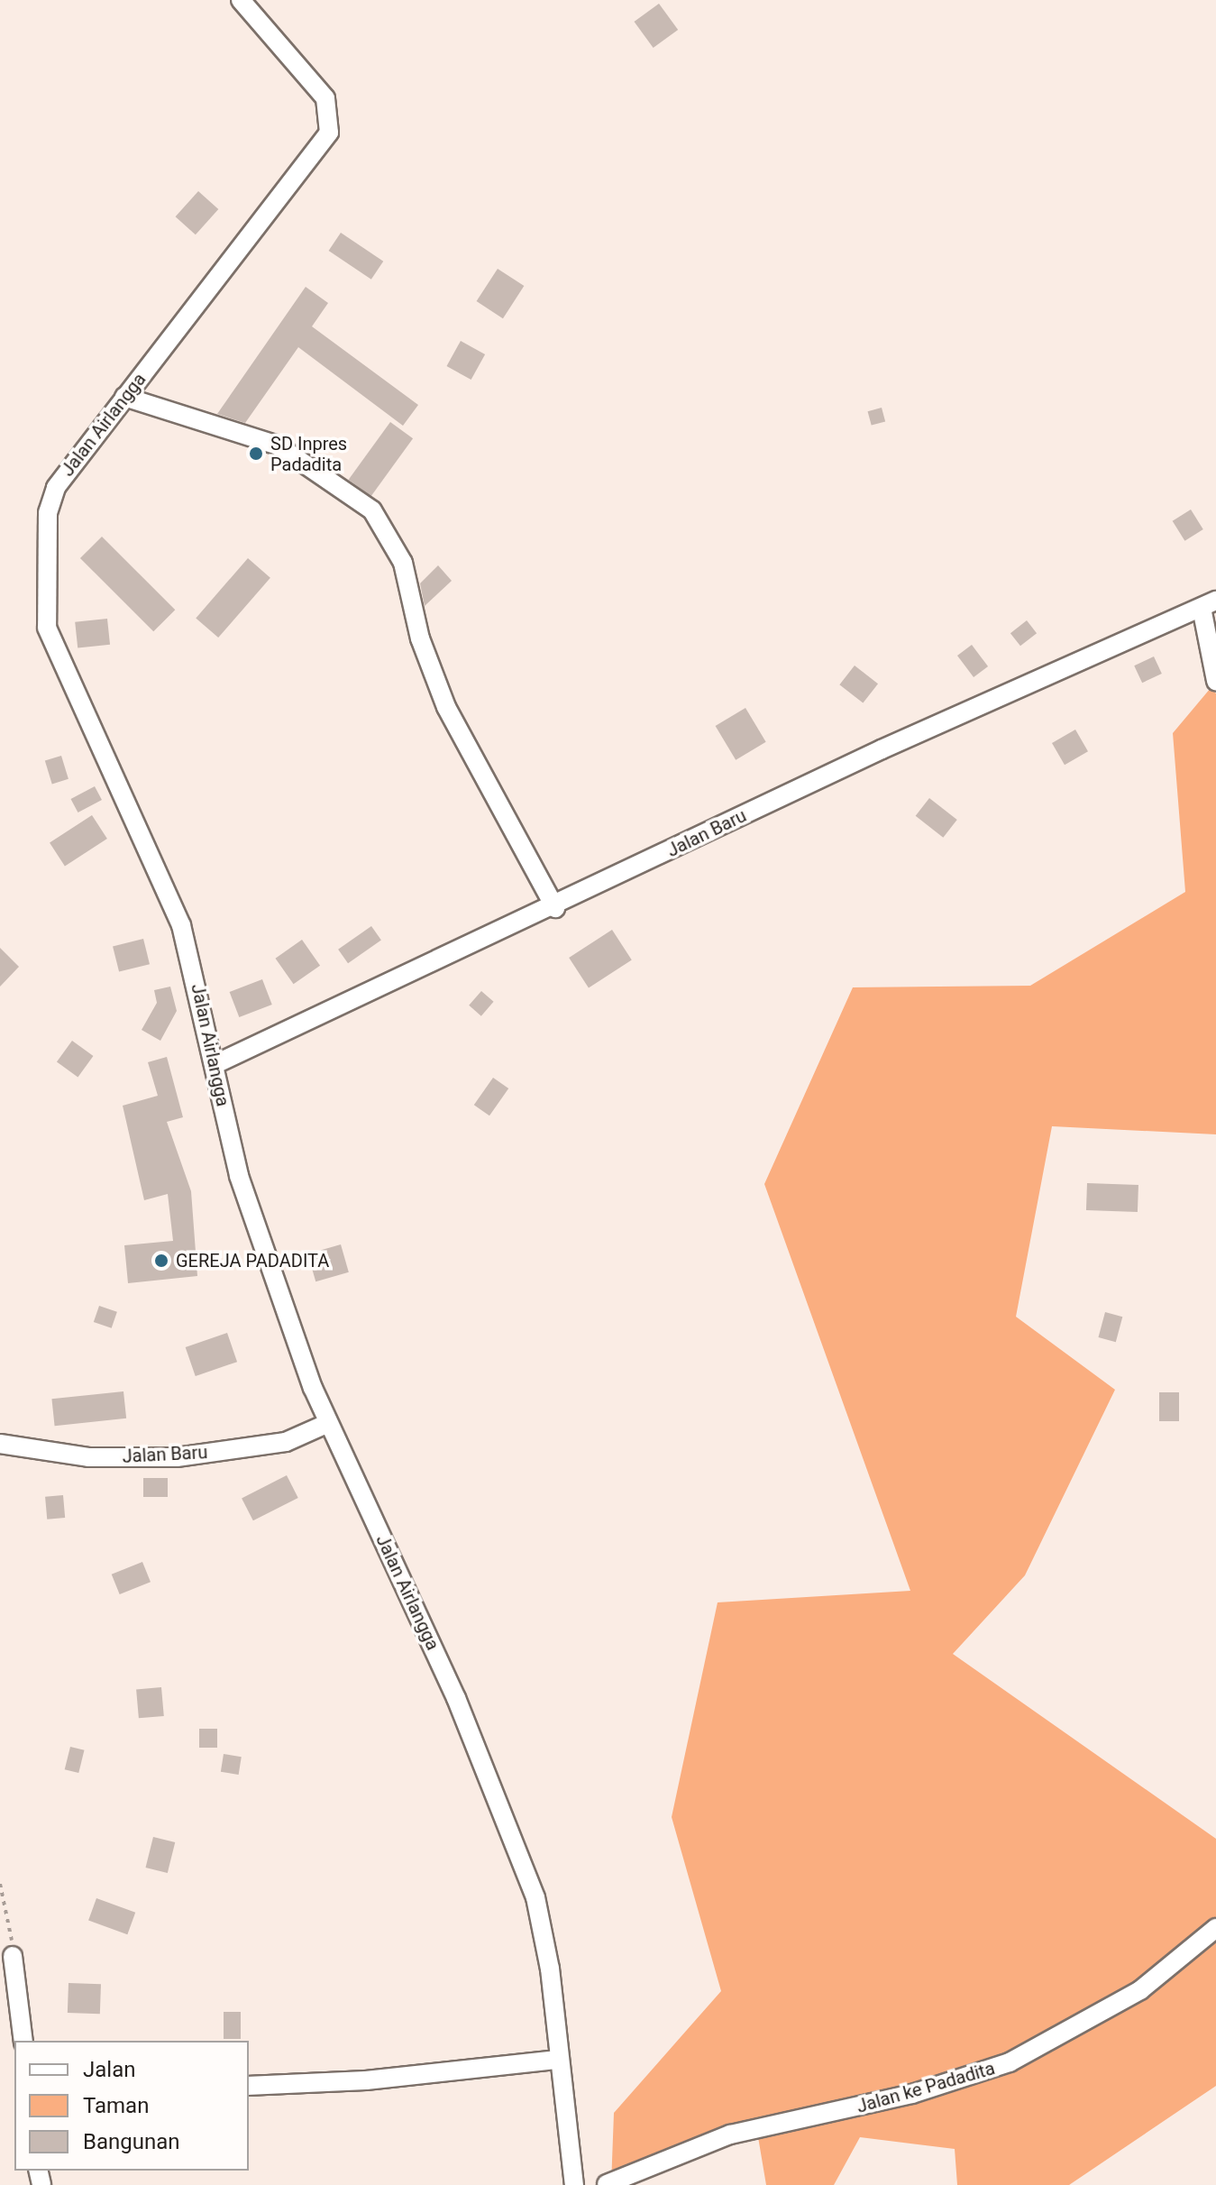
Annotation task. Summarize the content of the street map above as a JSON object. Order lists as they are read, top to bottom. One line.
{"streets":{"street":["Jalan Airlangga","Jalan Baru","Jalan ke Padadita"]},"crossings":[["Jalan Airlangga","Jalan Baru"]],"places":["SD Inpres Padadita","GEREJA PADADITA"],"legend":["Jalan","Taman","Bangunan"]}
